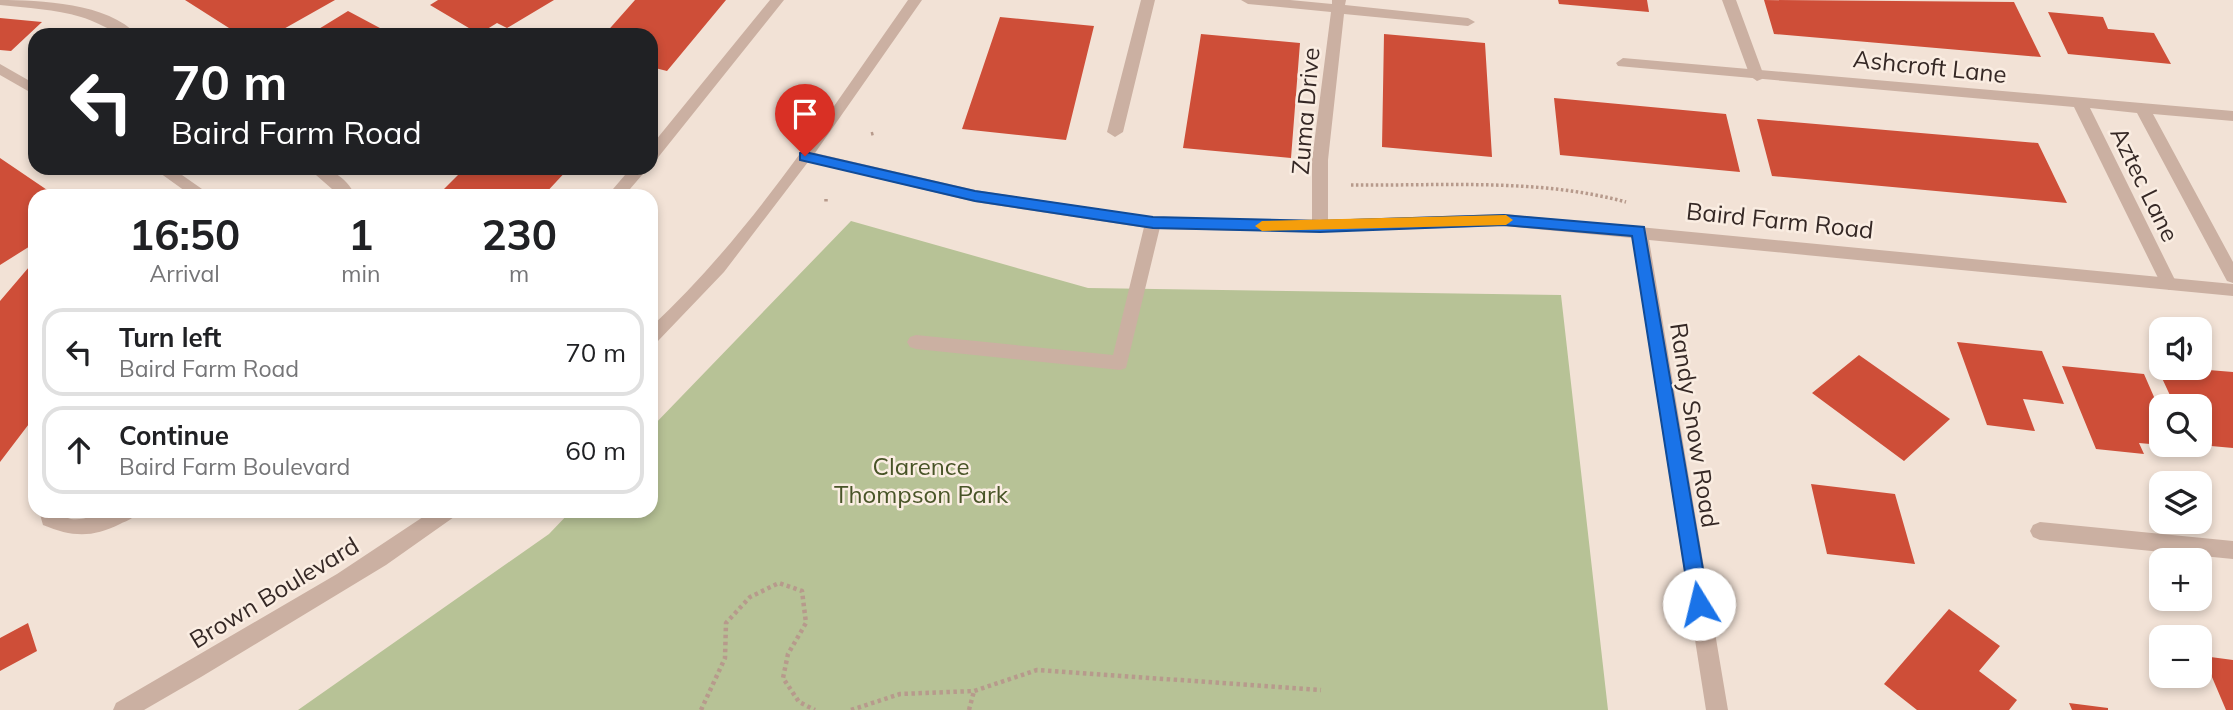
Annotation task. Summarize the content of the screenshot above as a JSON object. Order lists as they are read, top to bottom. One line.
{"streets":{"street":["Ashcroft Lane","Zuma Drive","Aztec Lane","Baird Farm Road","Randy Snow Road","Brown Boulevard"]},"crossings":[["Ashcroft Lane","Aztec Lane"],["Zuma Drive","Baird Farm Road"],["Aztec Lane","Baird Farm Road"],["Baird Farm Road","Randy Snow Road"]],"parks":["Clarence Thompson Park"],"page":{"turn":["70 m","Baird Farm Road"],"eta":["16:50","Arrival","1","min","230","m"],"list":[{"name":"Turn left","note":"Baird Farm Road","value":"70 m"},{"name":"Continue","note":"Baird Farm Boulevard","value":"60 m"}],"map_buttons":["+","−"]}}
